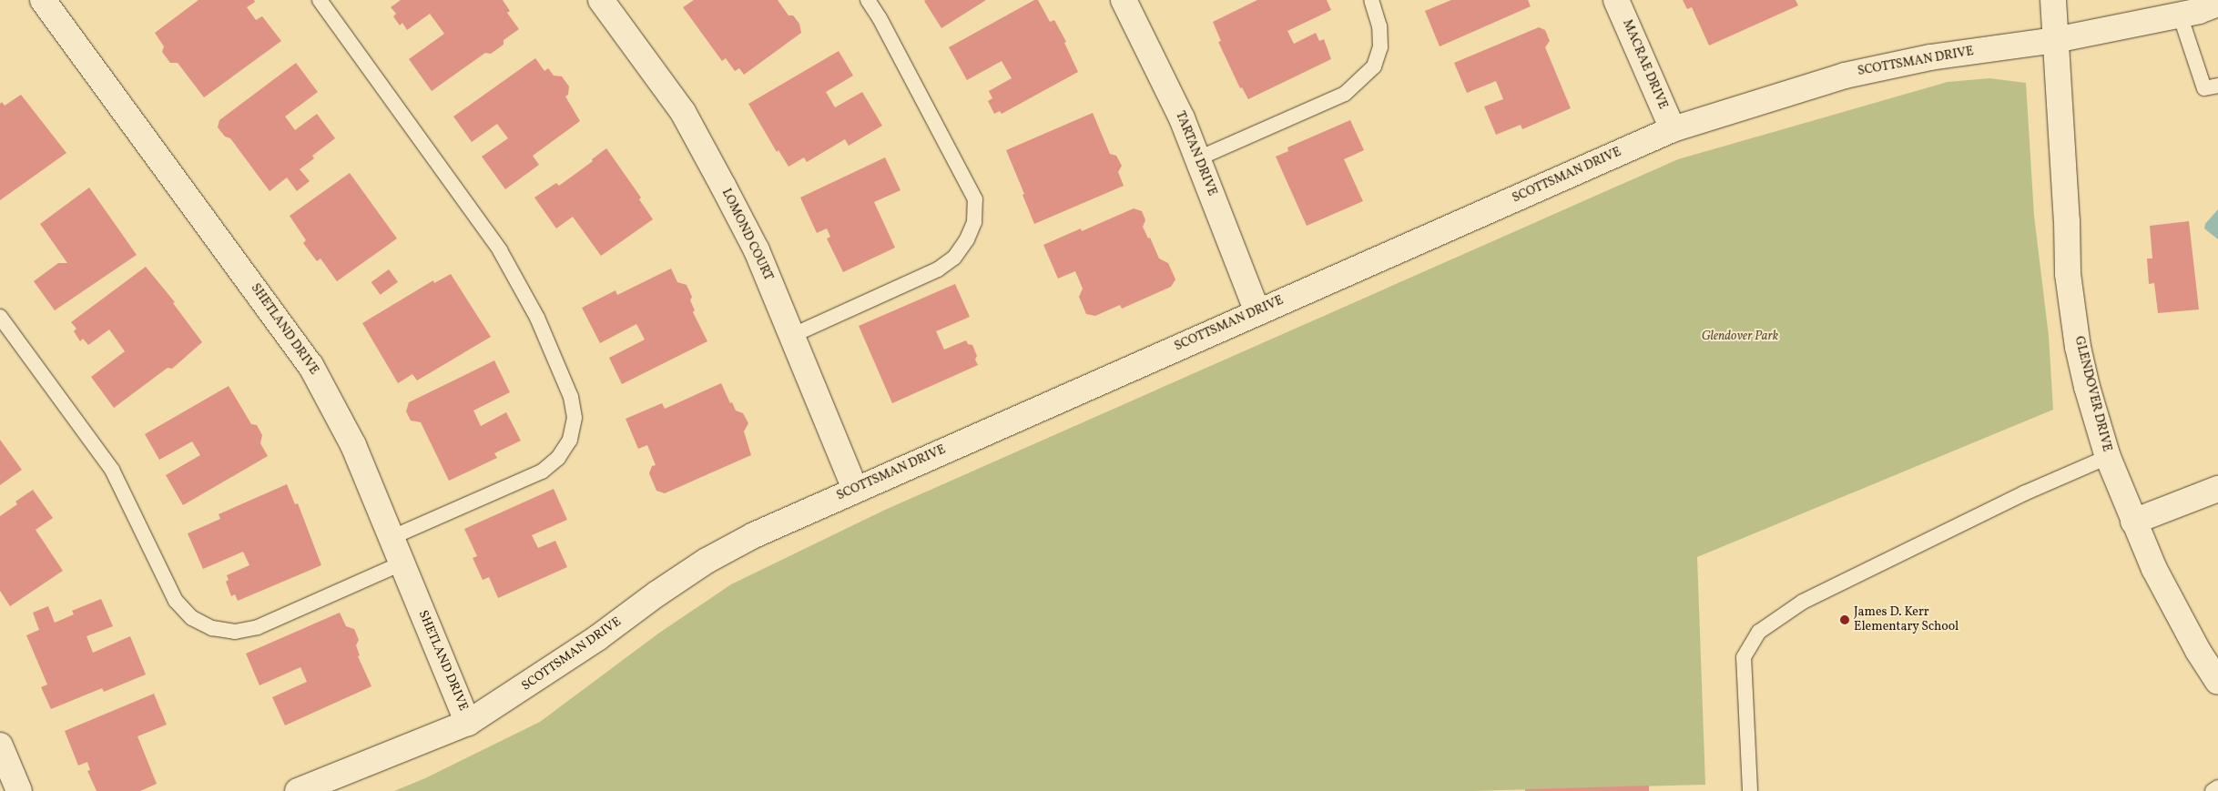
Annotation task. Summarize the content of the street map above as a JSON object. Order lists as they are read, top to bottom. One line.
{"streets":{"street":["SCOTTSMAN DRIVE","MACRAE DRIVE","TARTAN DRIVE","LOMOND COURT","SHETLAND DRIVE","GLENDOVER DRIVE"]},"crossings":[["SCOTTSMAN DRIVE","MACRAE DRIVE"],["SCOTTSMAN DRIVE","TARTAN DRIVE"],["SCOTTSMAN DRIVE","LOMOND COURT"],["SCOTTSMAN DRIVE","SHETLAND DRIVE"],["SCOTTSMAN DRIVE","GLENDOVER DRIVE"]],"parks":["Glendover Park"],"places":["James D. Kerr Elementary School"]}
